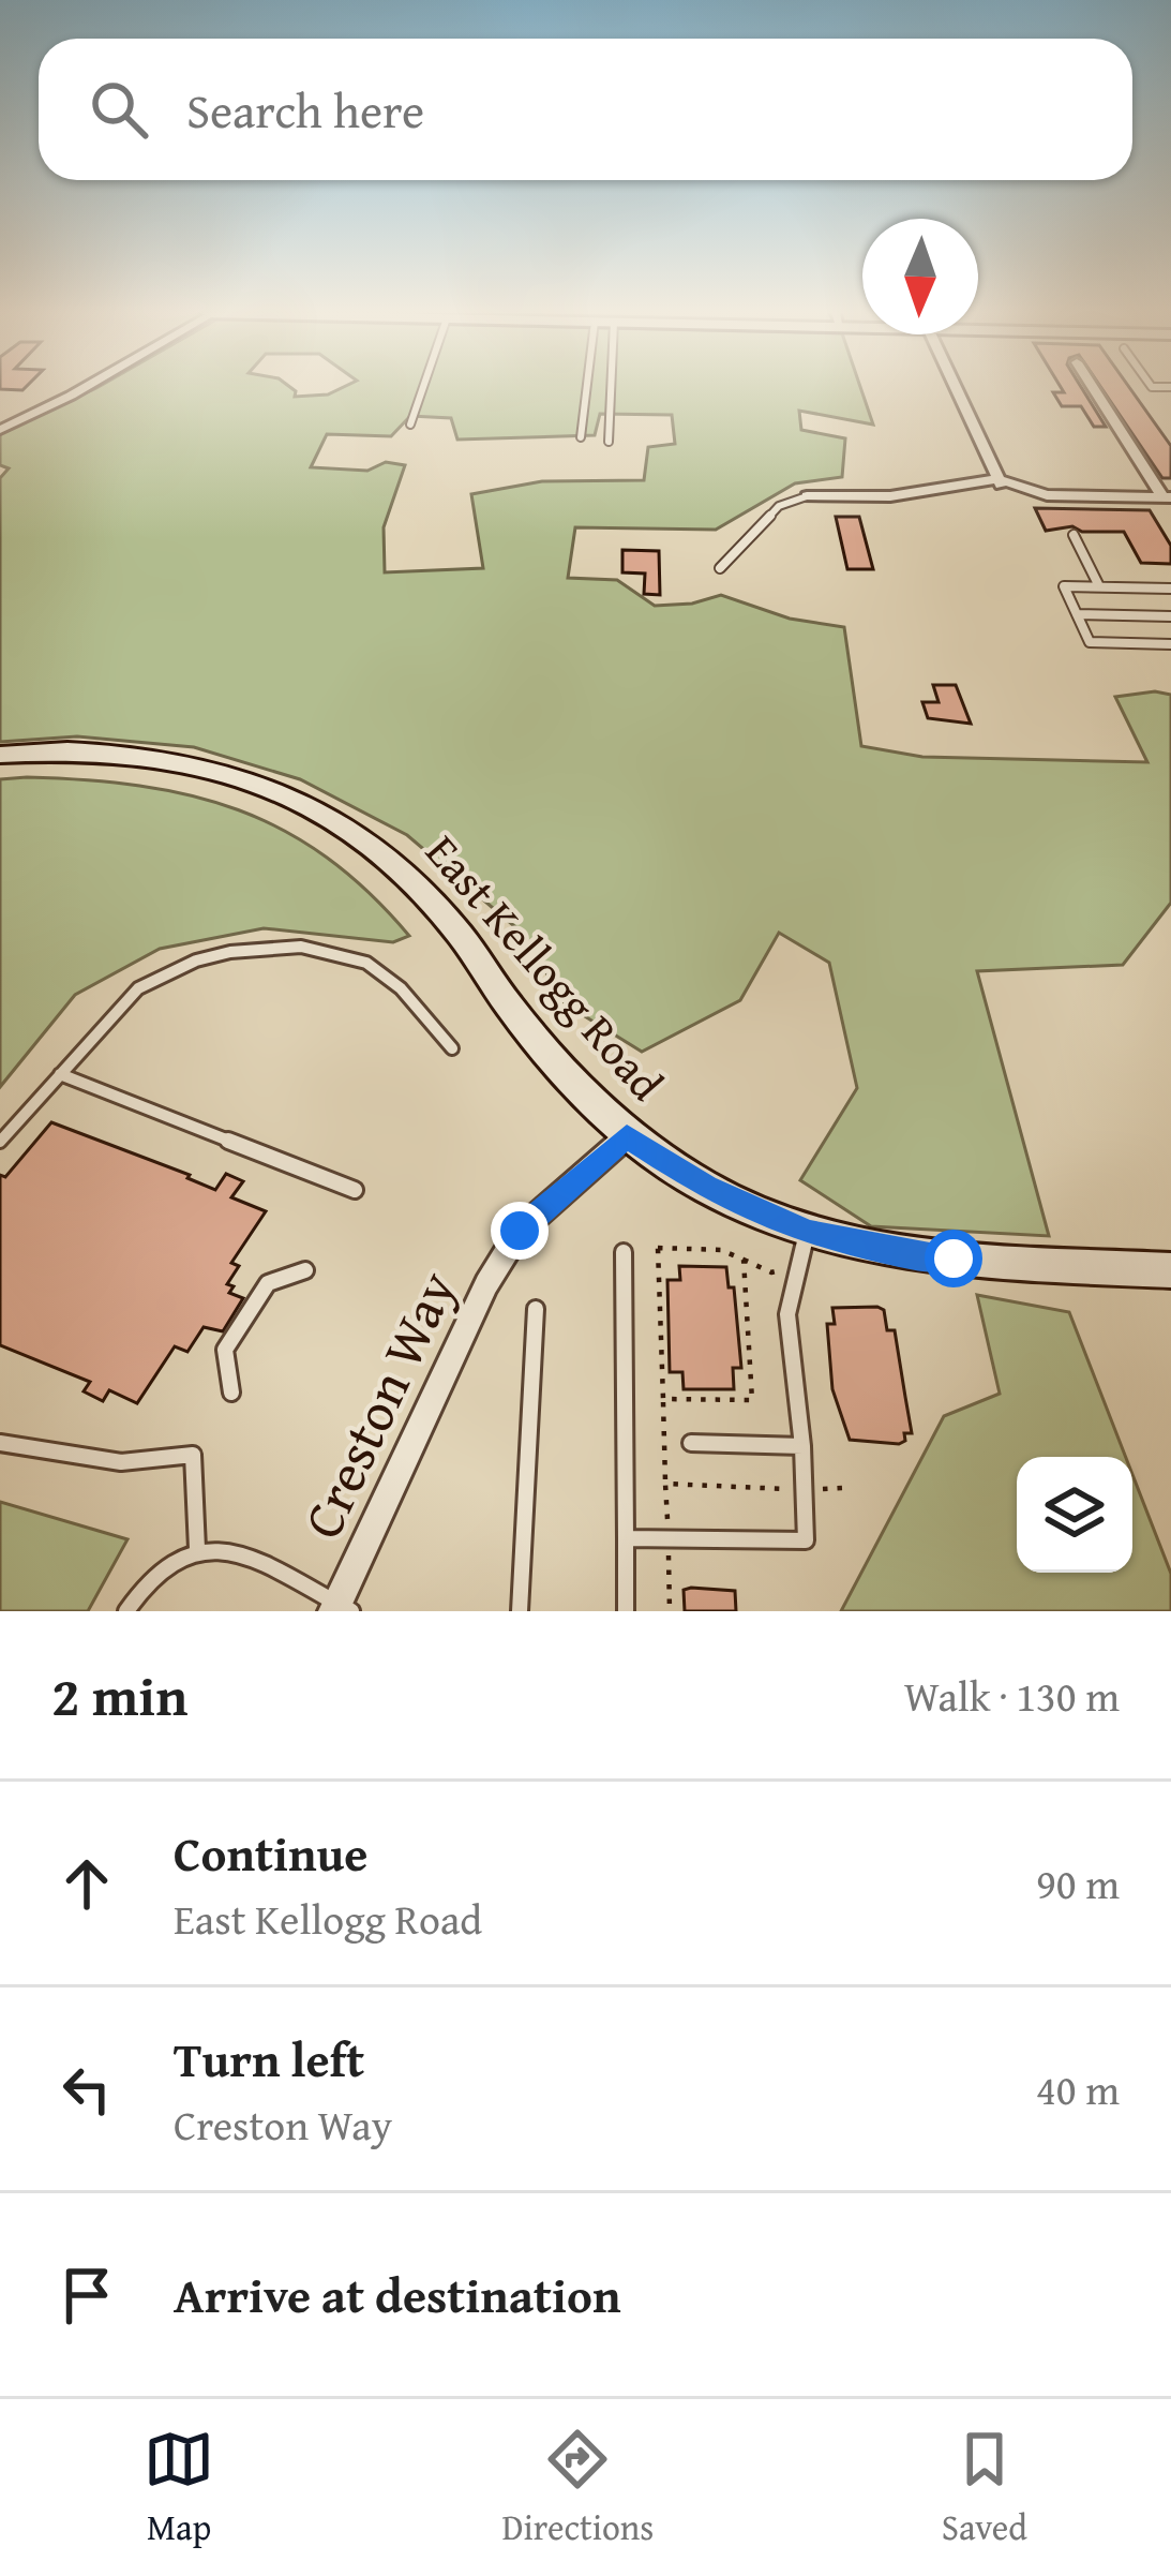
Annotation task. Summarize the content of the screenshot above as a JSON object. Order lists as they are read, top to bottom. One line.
{"streets":{"main road":["East Kellogg Road"],"street":["Creston Way"]},"crossings":[["East Kellogg Road","Creston Way"]],"north":"bottom","page":{"search":"Search here","heading":["2 min","Walk · 130 m"],"list":[["Continue","East Kellogg Road","90 m"],["Turn left","Creston Way","40 m"],"Arrive at destination"],"nav":["Map","Directions","Saved"]}}
